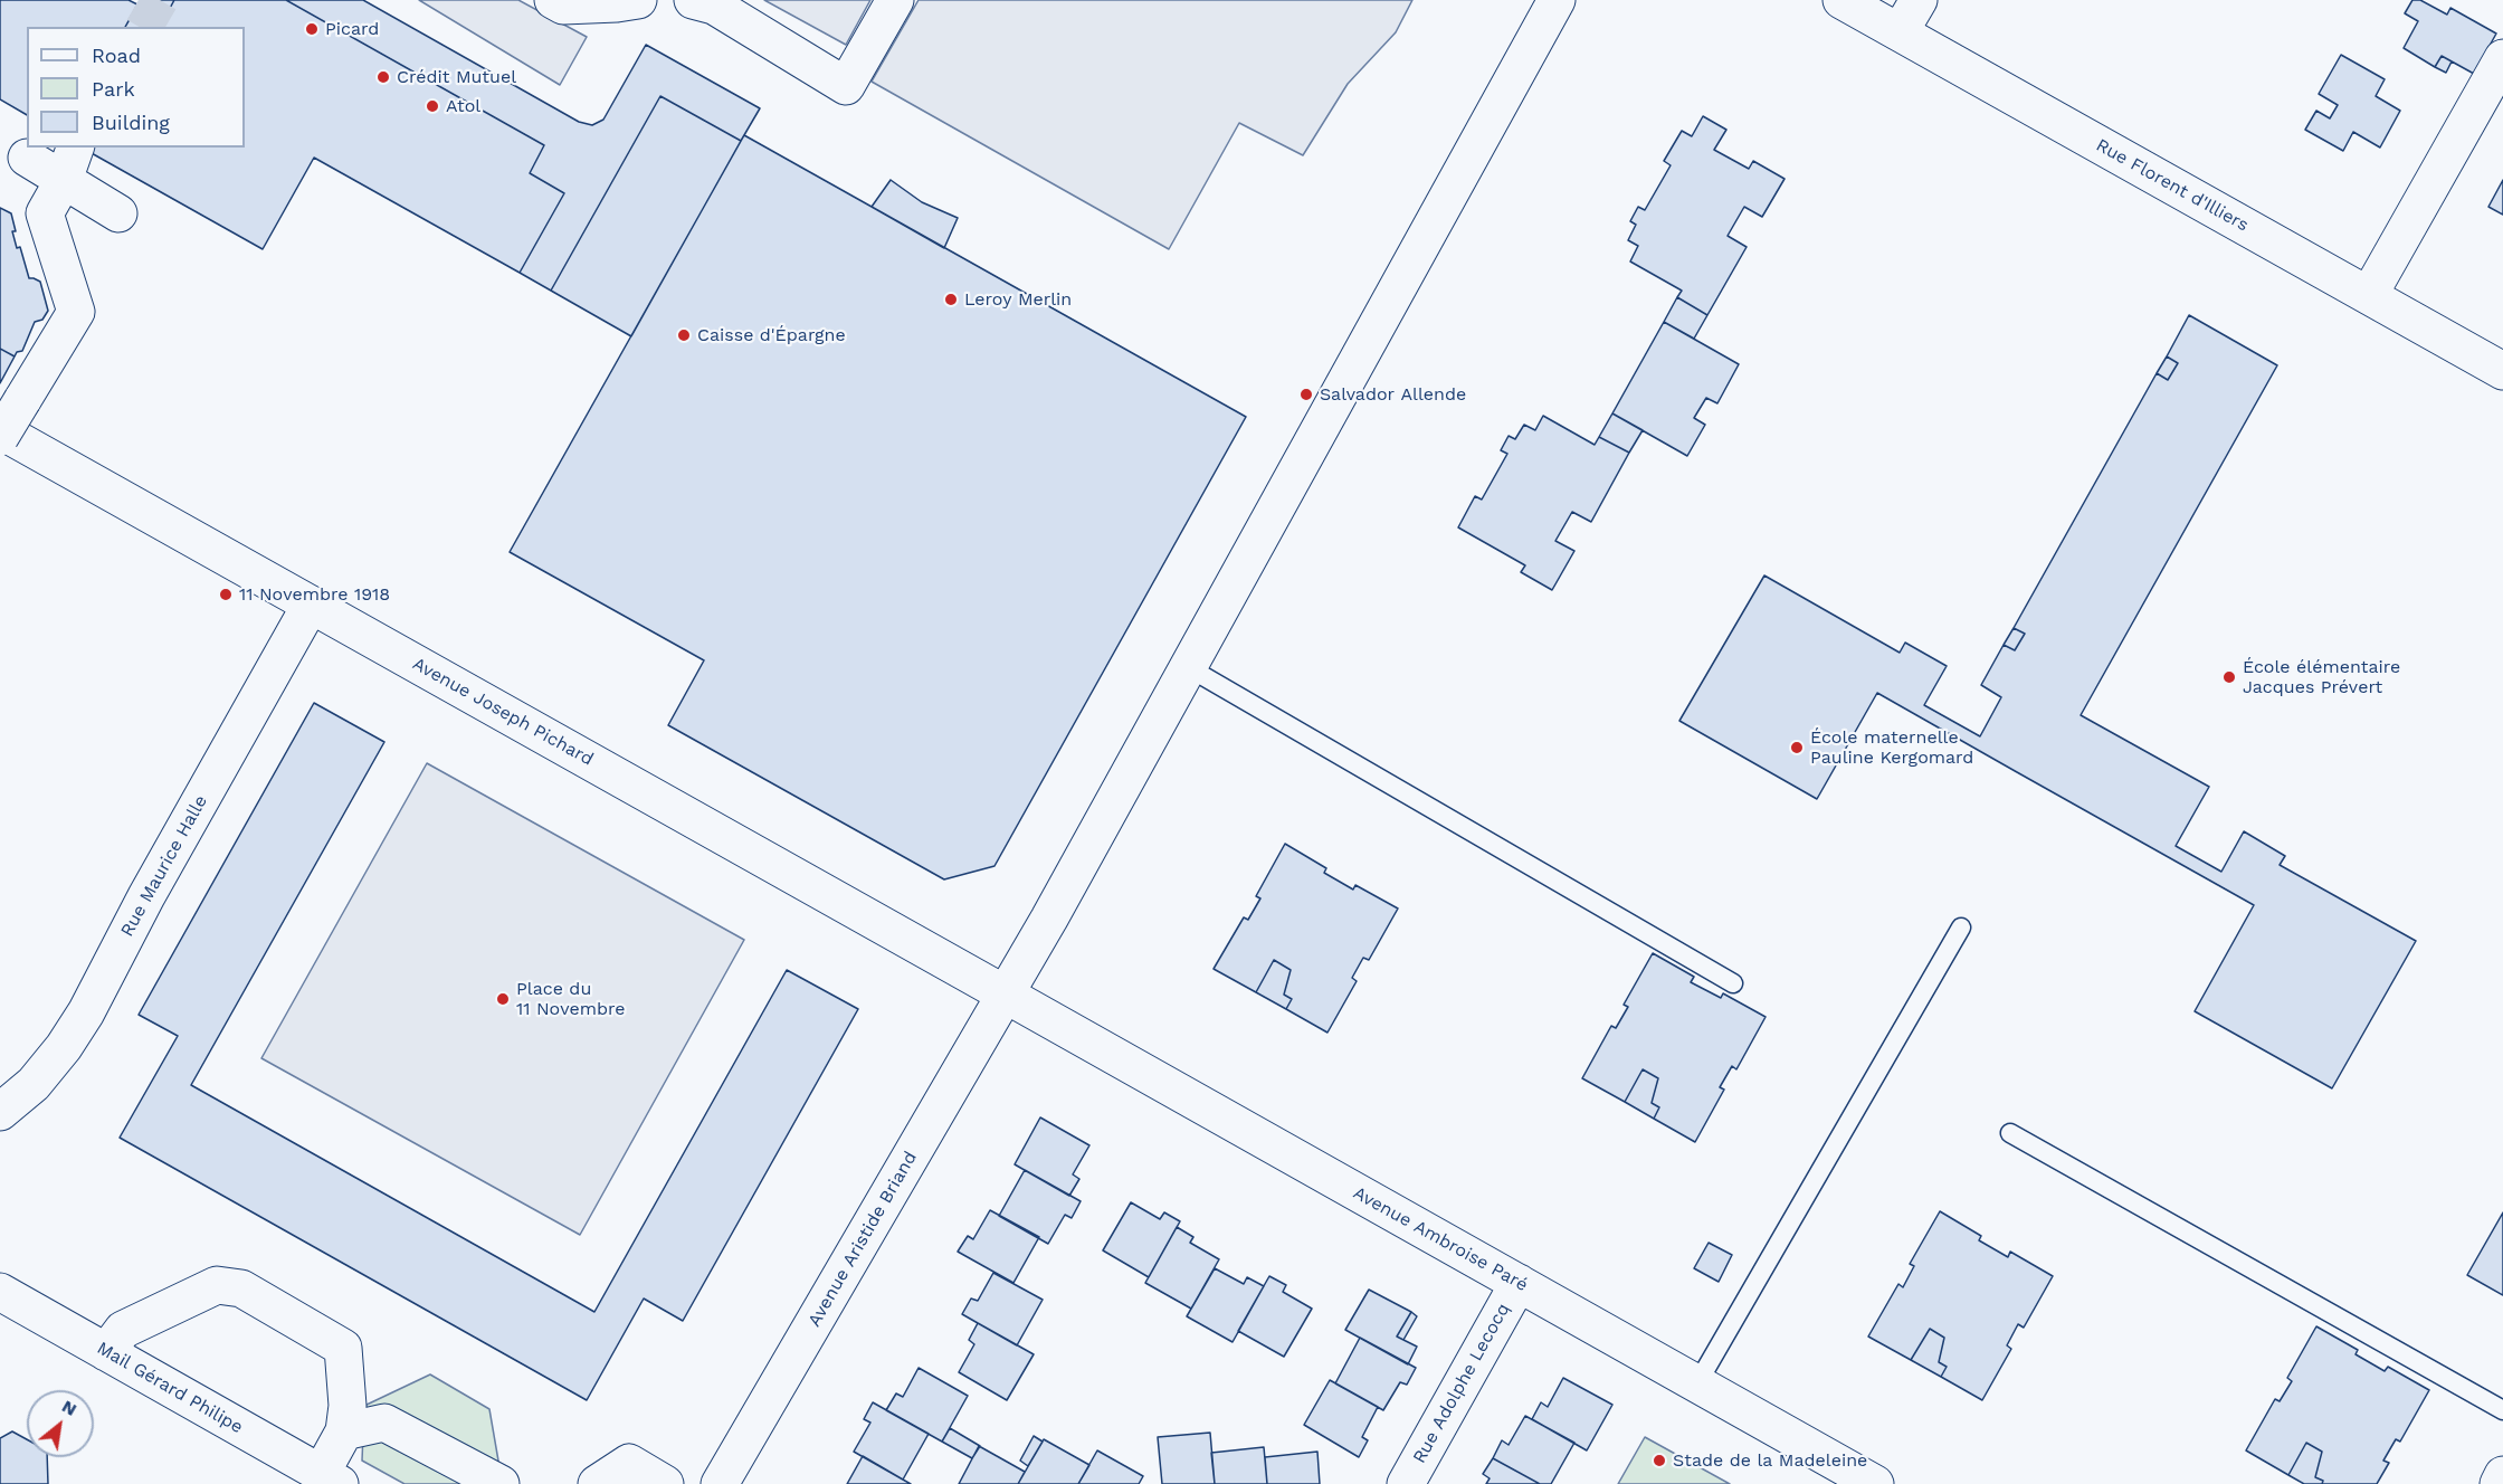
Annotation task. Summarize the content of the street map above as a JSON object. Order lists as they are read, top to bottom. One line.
{"streets":{"street":["Rue Florent d'Illiers","Avenue Joseph Pichard","Rue Maurice Halle","Avenue Aristide Briand","Avenue Ambroise Paré","Rue Adolphe Lecocq","Mail Gérard Philipe"]},"crossings":[["Avenue Joseph Pichard","Rue Maurice Halle"],["Avenue Joseph Pichard","Avenue Aristide Briand"],["Avenue Joseph Pichard","Avenue Ambroise Paré"],["Avenue Aristide Briand","Avenue Ambroise Paré"],["Avenue Ambroise Paré","Rue Adolphe Lecocq"]],"places":["Picard","Crédit Mutuel","Atol","Leroy Merlin","Caisse d'Épargne","Salvador Allende","11 Novembre 1918","École élémentaire Jacques Prévert","École maternelle Pauline Kergomard","Place du 11 Novembre","Stade de la Madeleine"],"legend":["Road","Park","Building"],"north":"top right"}
